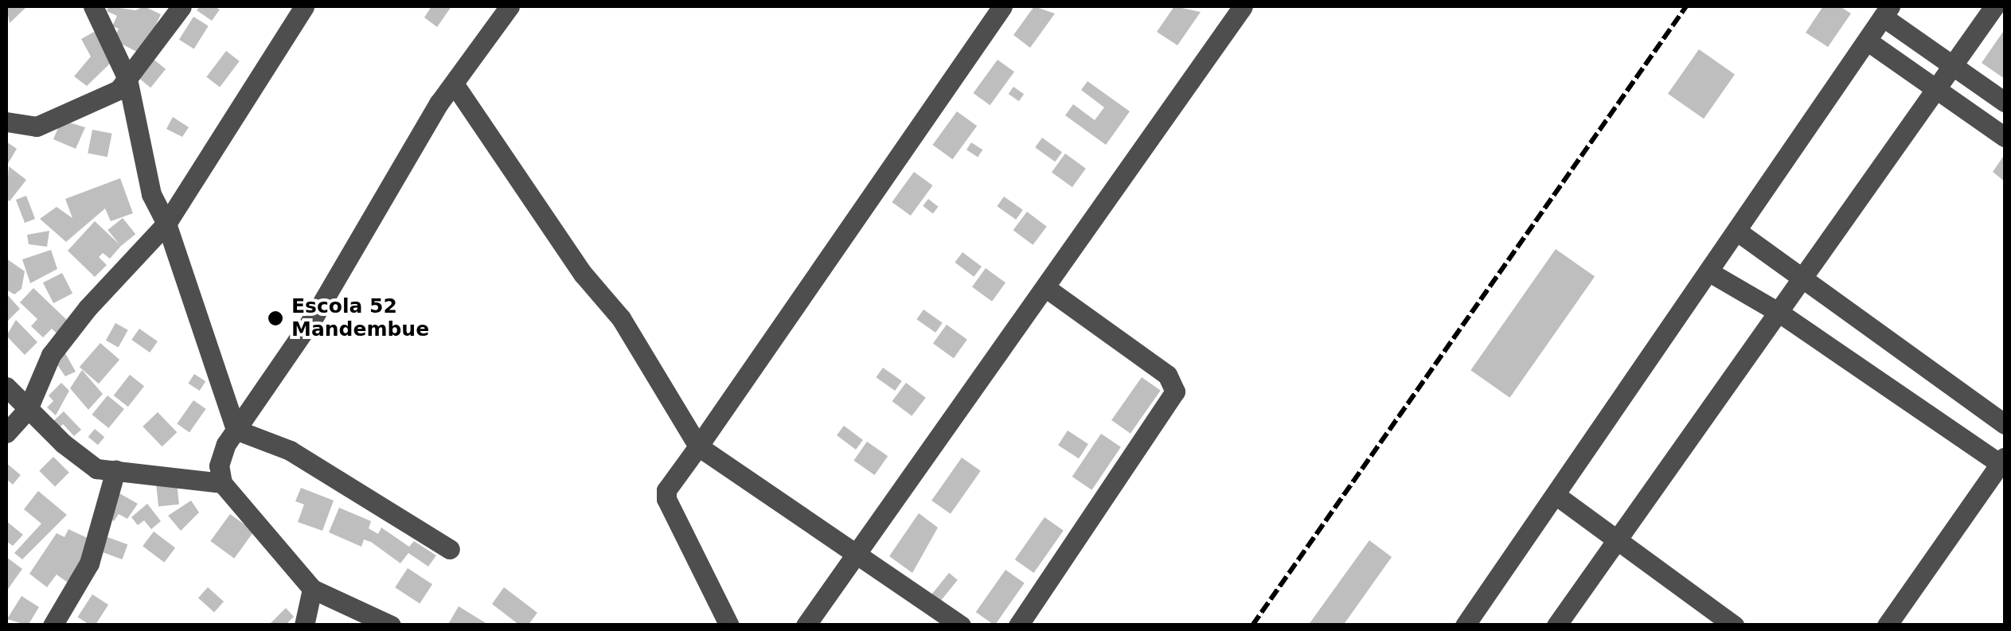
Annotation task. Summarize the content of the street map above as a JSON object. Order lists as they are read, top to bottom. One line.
{"places":["Escola 52 Mandembue"]}
